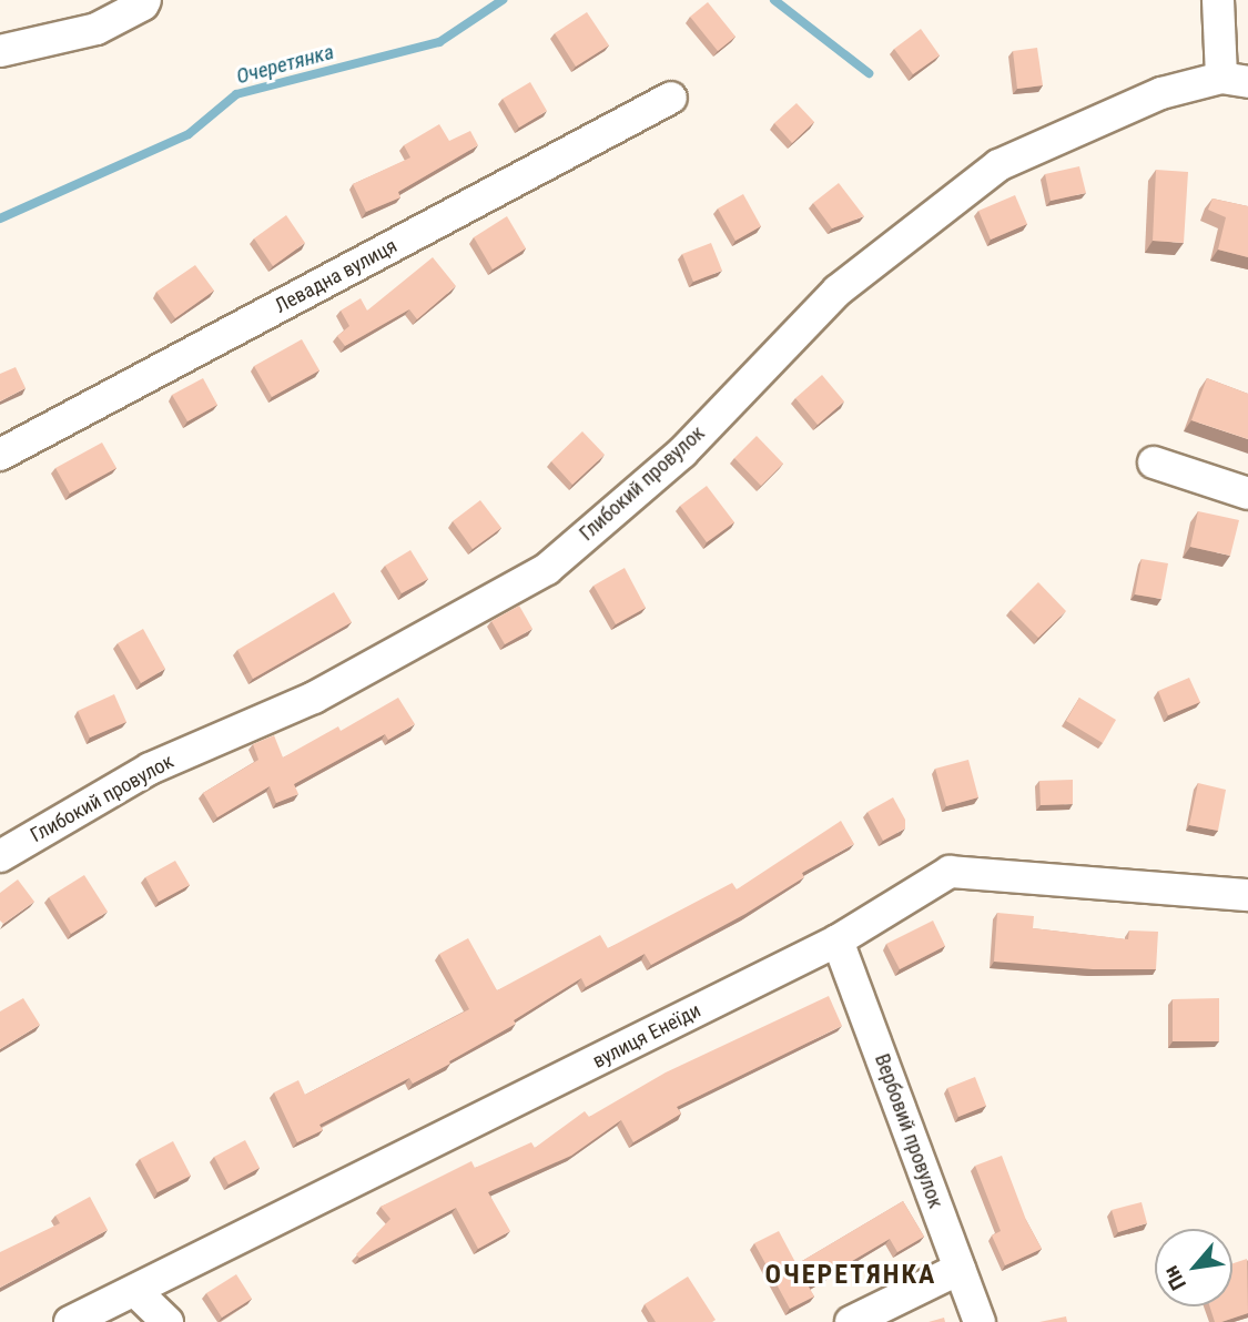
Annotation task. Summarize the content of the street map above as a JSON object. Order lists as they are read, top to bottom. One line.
{"streets":{"street":["Левадна вулиця","Глибокий провулок","вулиця Енеїди","Вербовий провулок"]},"crossings":[["вулиця Енеїди","Вербовий провулок"]],"districts":["ОЧЕРЕТЯНКА"],"water":["Очеретянка"],"north":"bottom left"}
